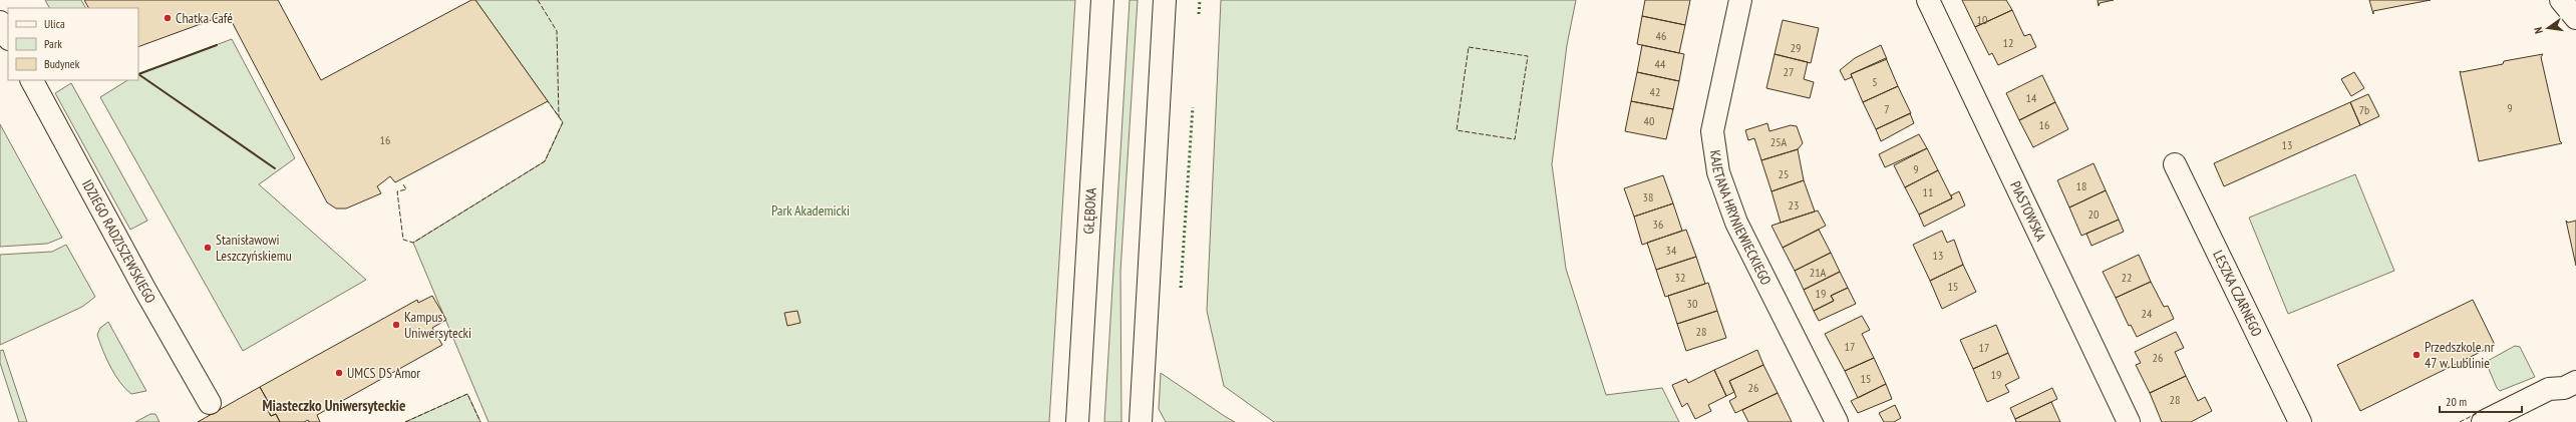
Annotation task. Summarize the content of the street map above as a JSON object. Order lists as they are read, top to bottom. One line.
{"streets":{"street":["GŁĘBOKA","PIASTOWSKA","KAJETANA HRYNIEWIECKIEGO","IDZIEGO RADZISZEWSKIEGO","LESZKA CZARNEGO"]},"districts":["Miasteczko Uniwersyteckie"],"parks":["Park Akademicki"],"places":["Chatka Café","Stanisławowi Leszczyńskiemu","Kampus Uniwersytecki","Przedszkole nr 47 w Lublinie","UMCS DS Amor"],"house_numbers":["10","46","12","29","44","27","5","42","14","9","7","7b","40","16","16","25A","13","9","25","18","11","38","23","20","36","34","13","21A","32","22","15","19","30","24","28","17","17","26","19","15","26","28"],"legend":["Ulica","Park","Budynek"],"scale_bar":"20 m","north":"left"}
